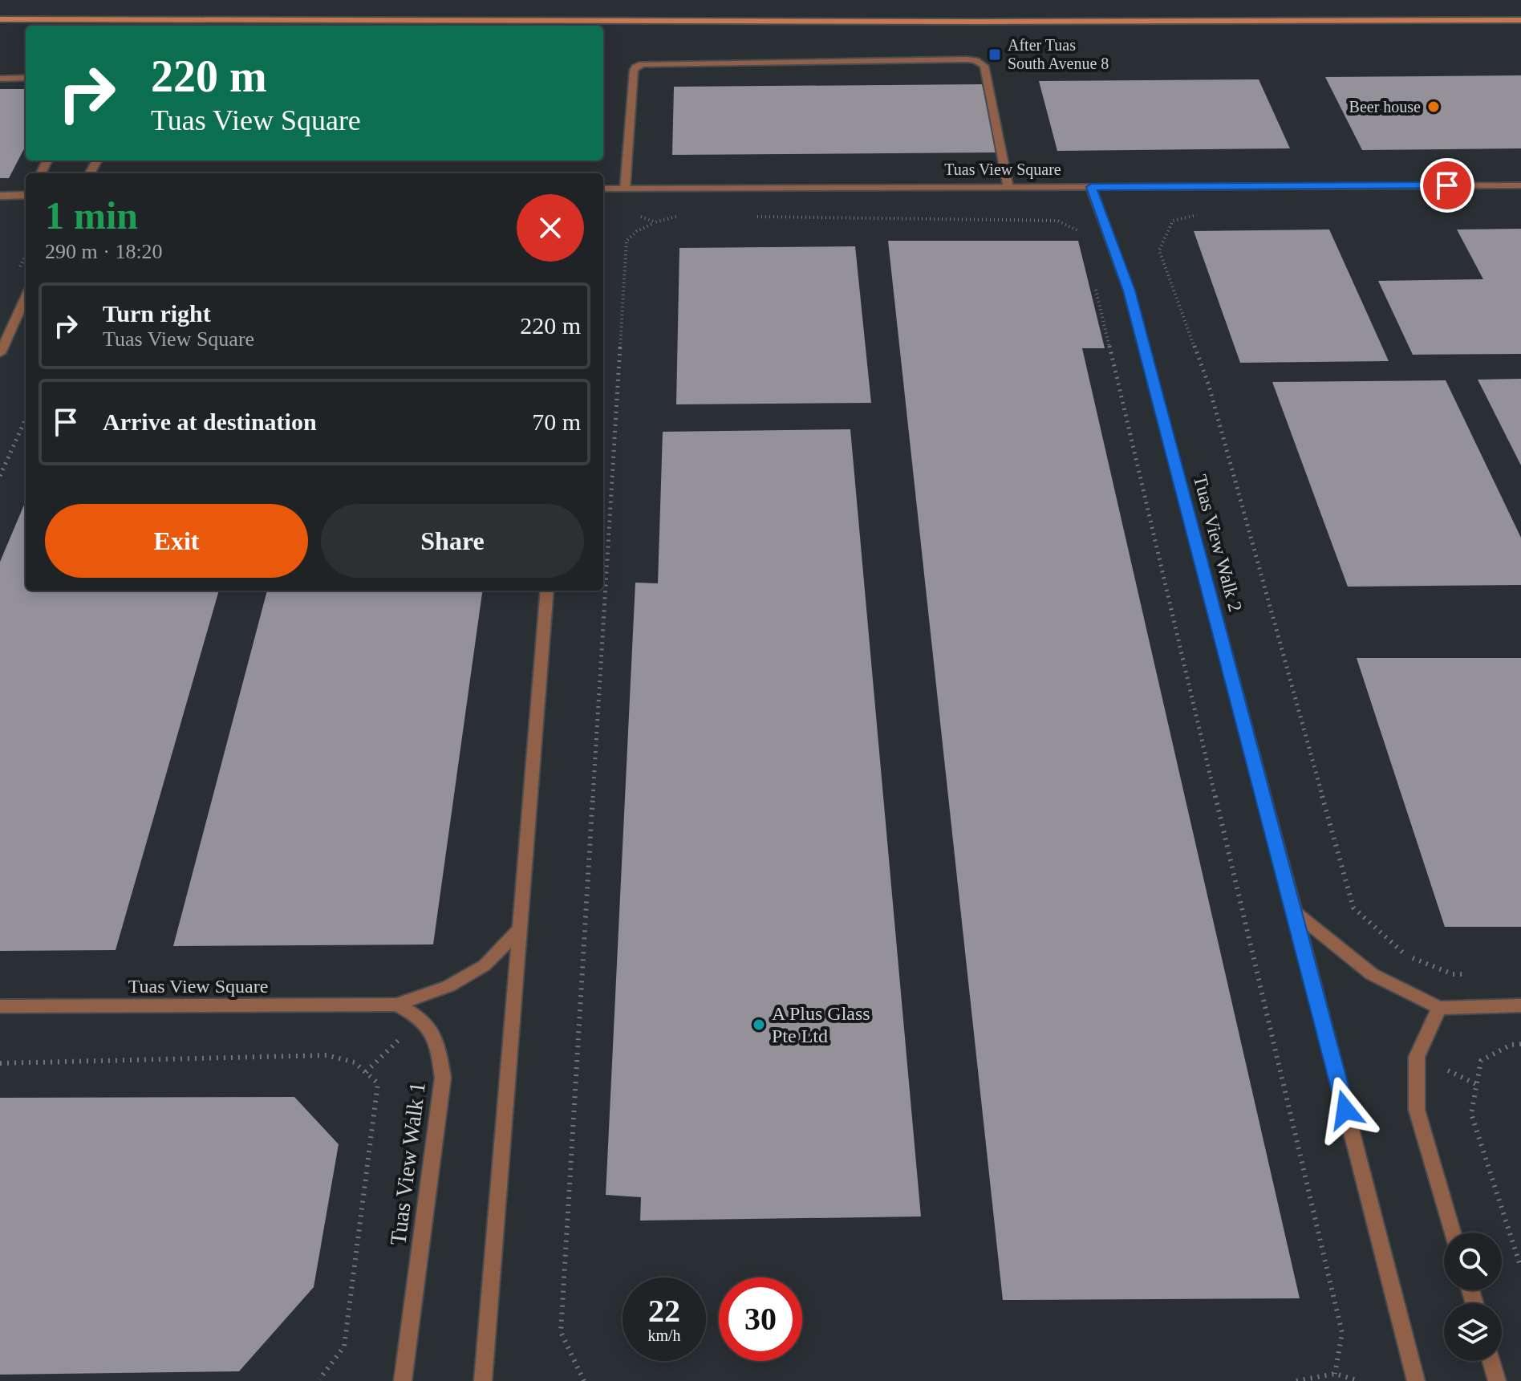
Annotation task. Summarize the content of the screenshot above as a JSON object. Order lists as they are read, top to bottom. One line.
{"streets":{"street":["Tuas View Square","Tuas View Walk 2","Tuas View Walk 1"]},"crossings":[["Tuas View Square","Tuas View Walk 2"]],"places":{"transit":["After Tuas South Avenue 8"],"other":["Beer house","A Plus Glass Pte Ltd"]},"page":{"turn":["220 m","Tuas View Square"],"heading":["1 min","290 m · 18:20"],"list":[{"name":"Turn right","note":"Tuas View Square","value":"220 m"},{"name":"Arrive at destination","value":"70 m"}],"buttons":["Exit","Share"],"speed":"22 km/h","limit":"30"}}
